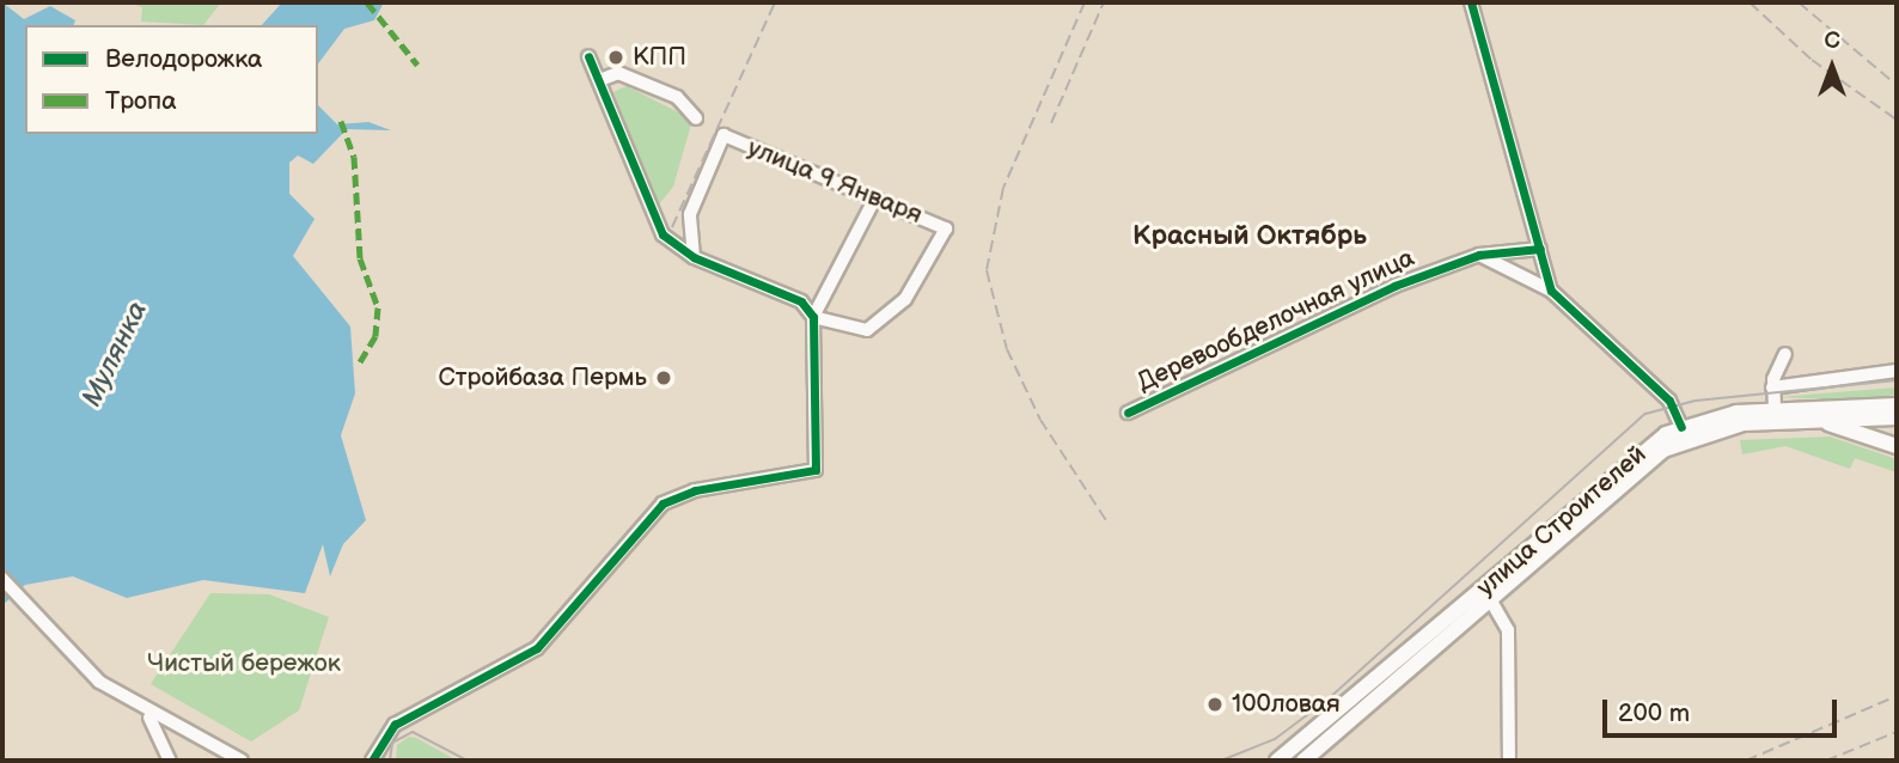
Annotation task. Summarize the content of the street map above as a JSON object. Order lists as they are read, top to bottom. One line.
{"streets":{"main road":["улица Строителей"],"street":["улица 9 Января","Деревообделочная улица"]},"districts":["Красный Октябрь"],"water":["Мулянка"],"parks":["Чистый бережок"],"places":["КПП","Стройбаза Пермь","100ловая"],"legend":["Велодорожка","Тропа"],"scale_bar":"200 m","north":"top"}
